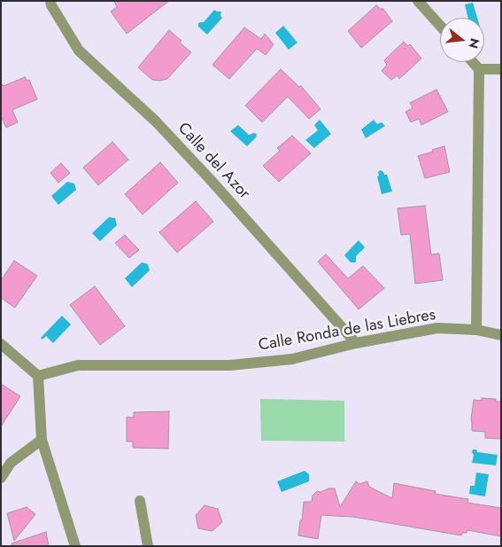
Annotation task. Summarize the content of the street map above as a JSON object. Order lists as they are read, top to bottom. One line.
{"streets":{"street":["Calle del Azor","Calle Ronda de las Liebres"]},"crossings":[["Calle del Azor","Calle Ronda de las Liebres"]],"north":"right"}
